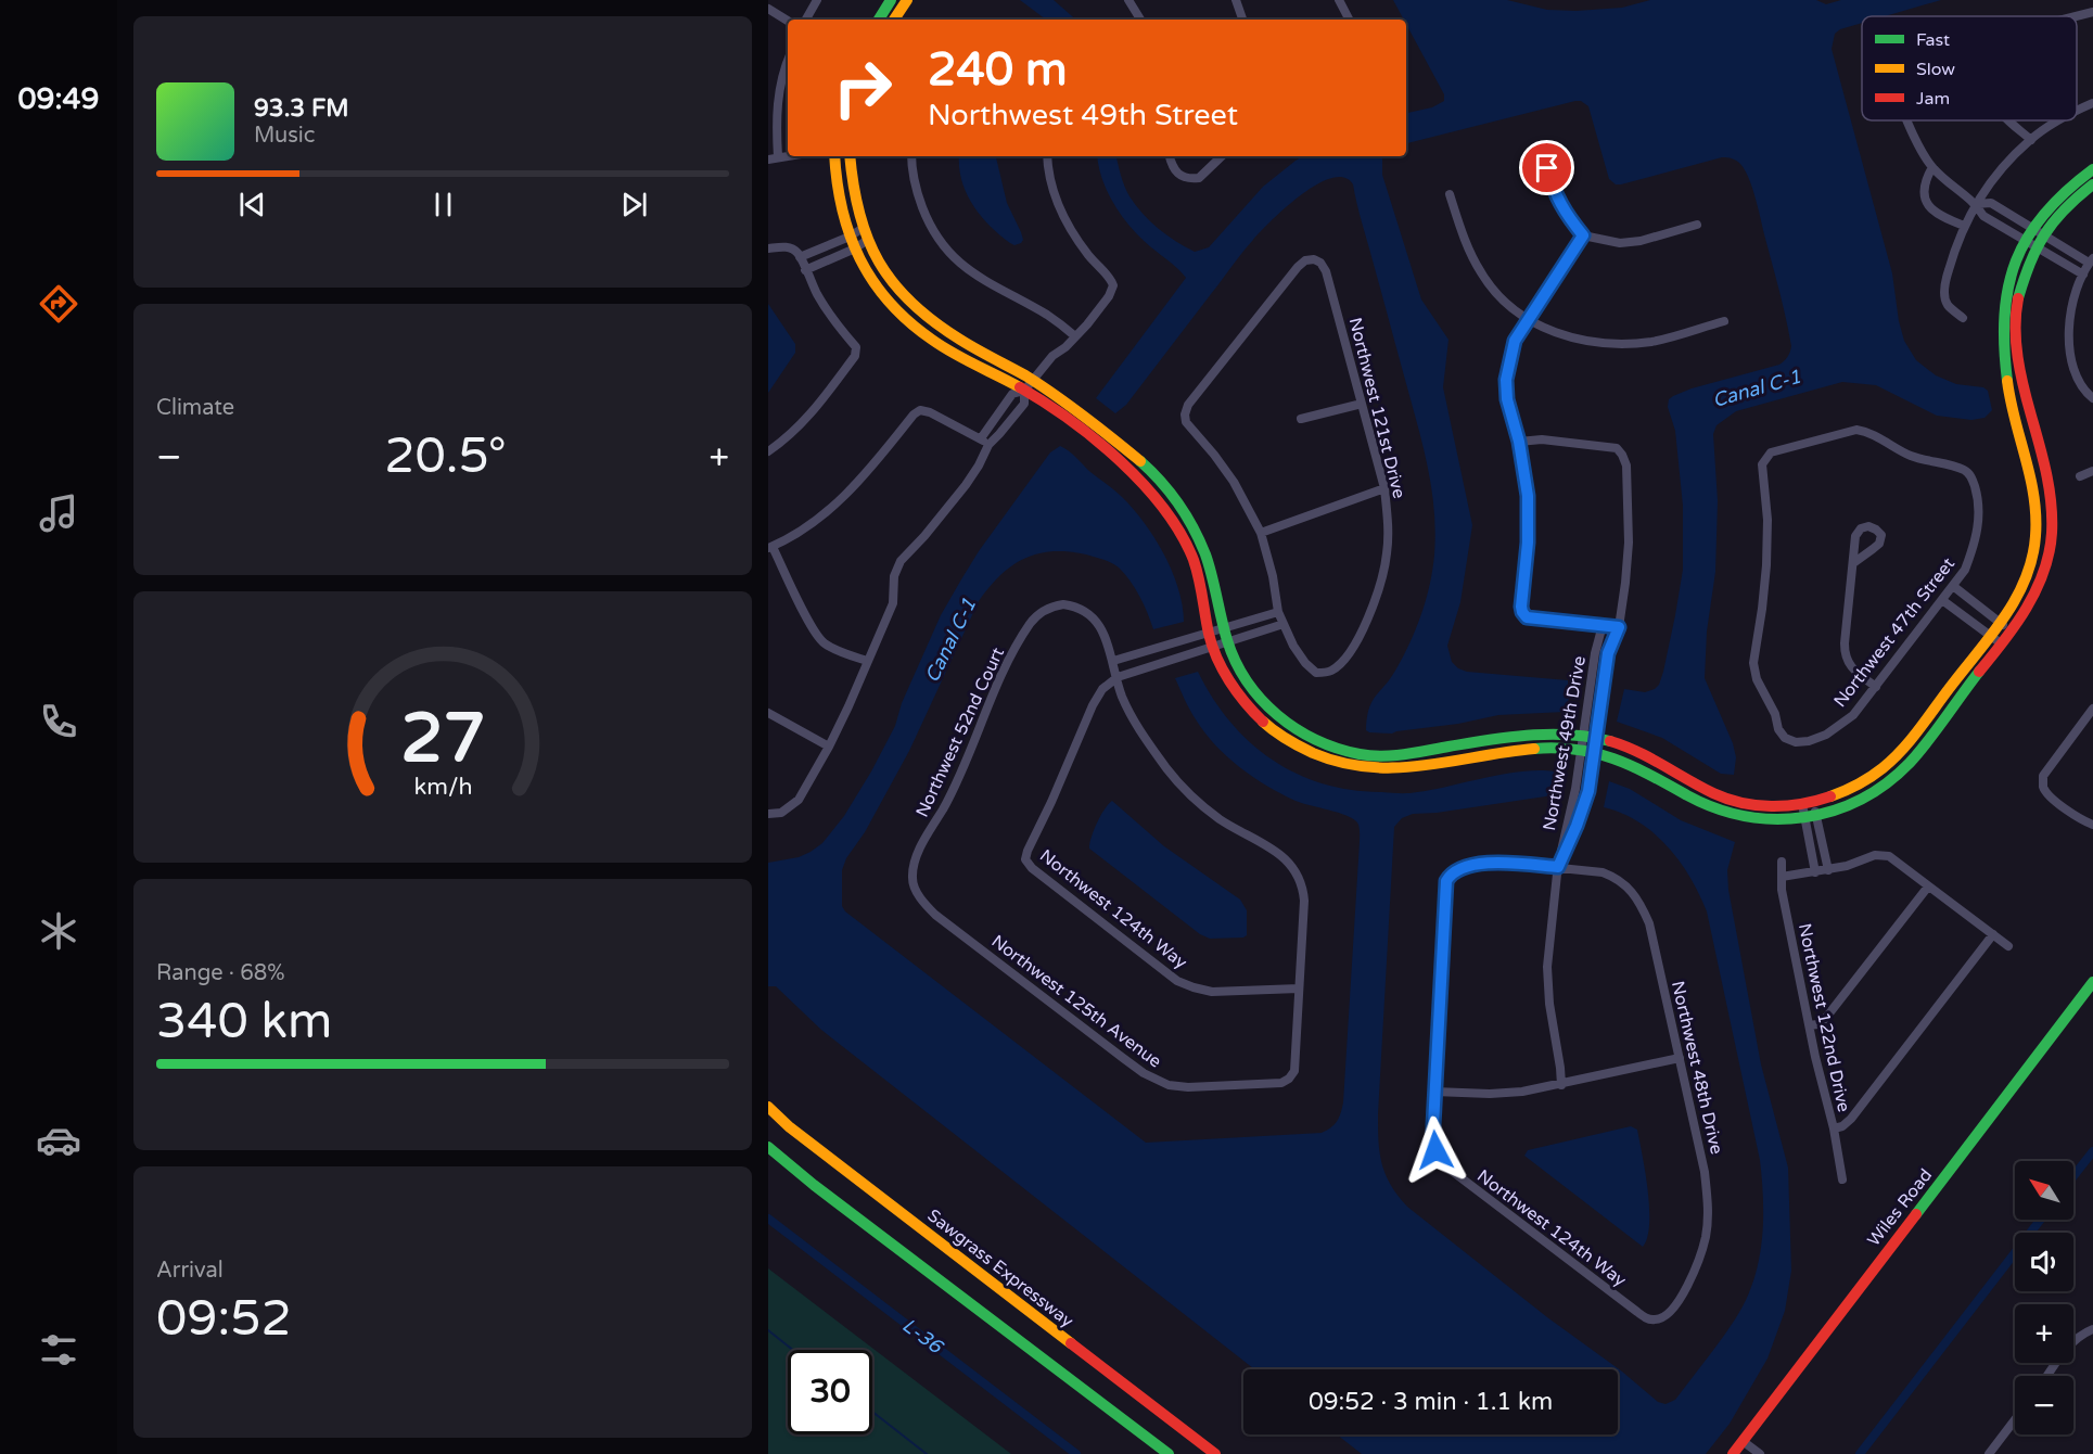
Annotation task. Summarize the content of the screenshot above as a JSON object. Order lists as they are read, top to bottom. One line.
{"streets":{"main road":["Wiles Road","Sawgrass Expressway"],"street":["Northwest 121st Drive","Northwest 47th Street","Northwest 52nd Court","Northwest 49th Drive","Northwest 124th Way","Northwest 125th Avenue","Northwest 122nd Drive","Northwest 48th Drive"]},"crossings":[["Northwest 52nd Court","Northwest 125th Avenue"],["Northwest 49th Drive","Northwest 48th Drive"],["Northwest 124th Way","Northwest 125th Avenue"],["Northwest 124th Way","Northwest 48th Drive"]],"water":["Canal C-1","L-36"],"legend":["Fast","Slow","Jam"],"north":"top left","page":{"tabs":"09:49","turn":["240 m","Northwest 49th Street"],"song":["93.3 FM","Music"],"tile":["Climate",["Range · 68%","340 km"],["Arrival","09:52"]],"heat":["−","20.5°","+"],"map_buttons":["+","−"],"limit":"30","trip":"09:52 · 3 min · 1.1 km","gauge":["27","km/h"]}}
